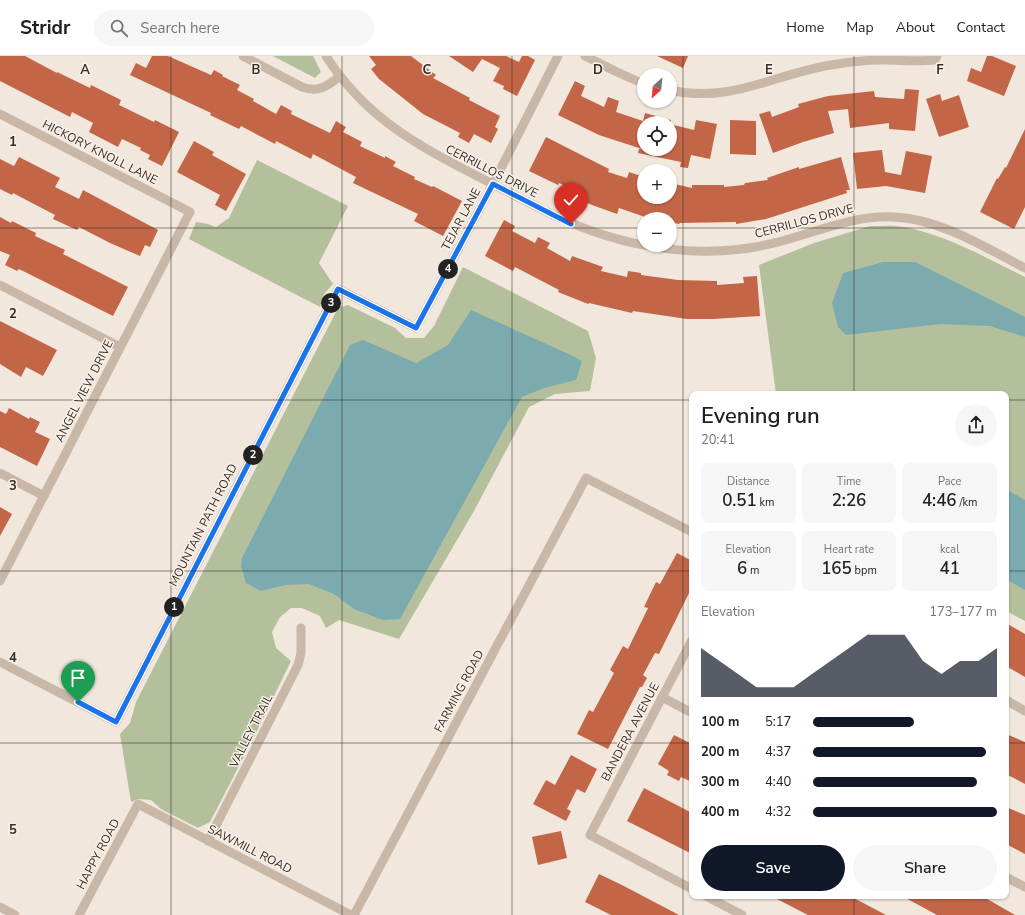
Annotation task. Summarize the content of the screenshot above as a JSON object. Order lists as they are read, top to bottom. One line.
{"streets":{"street":["HICKORY KNOLL LANE","CERRILLOS DRIVE","TEJAR LANE","ANGEL VIEW DRIVE","MOUNTAIN PATH ROAD","FARMING ROAD","VALLEY TRAIL","BANDERA AVENUE","SAWMILL ROAD","HAPPY ROAD"]},"crossings":[["HICKORY KNOLL LANE","ANGEL VIEW DRIVE"],["CERRILLOS DRIVE","TEJAR LANE"],["TEJAR LANE","MOUNTAIN PATH ROAD"],["VALLEY TRAIL","SAWMILL ROAD"],["SAWMILL ROAD","HAPPY ROAD"]],"north":"bottom left","page":{"header":"Stridr","search":"Search here","nav":["Home","Map","About","Contact"],"map_buttons":["+","−"],"pins":["4","3","2","1"],"heading":["Evening run","20:41"],"stats":[["Distance","0.51 km"],["Time","2:26"],["Pace","4:46 /km"],["Elevation","6 m"],["Heart rate","165 bpm"],["kcal","41"]],"chart":["Elevation","173–177 m"],"list":[{"name":"100 m","note":"5:17"},{"name":"200 m","note":"4:37"},{"name":"300 m","note":"4:40"},{"name":"400 m","note":"4:32"}],"buttons":["Save","Share"]},"grid":{"columns":["A","B","C","D","E","F"],"rows":["1","2","3","4","5"]}}
